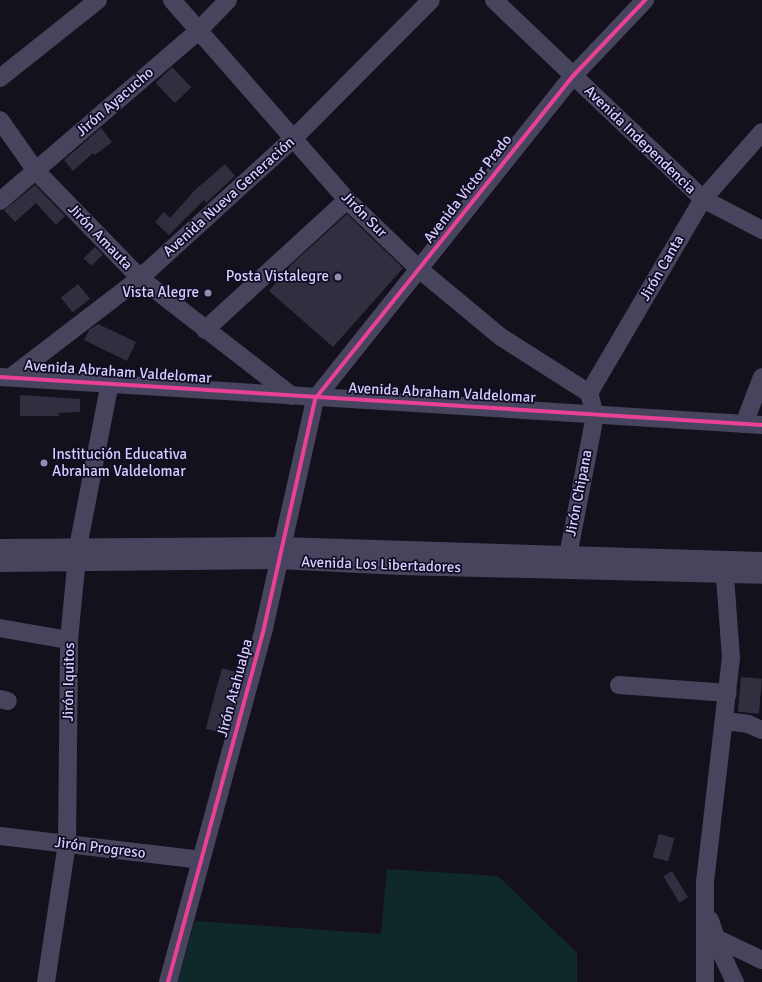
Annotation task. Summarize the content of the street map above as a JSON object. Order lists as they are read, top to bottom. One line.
{"streets":{"street":["Jirón Ayacucho","Avenida Independencia","Avenida Víctor Prado","Avenida Nueva Generación","Jirón Sur","Jirón Amauta","Jirón Canta","Avenida Abraham Valdelomar","Jirón Chipana","Avenida Los Libertadores","Jirón Iquitos","Jirón Atahualpa","Jirón Progreso"]},"crossings":[["Jirón Ayacucho","Jirón Sur"],["Jirón Ayacucho","Jirón Amauta"],["Avenida Independencia","Avenida Víctor Prado"],["Avenida Independencia","Jirón Canta"],["Avenida Víctor Prado","Jirón Sur"],["Avenida Víctor Prado","Avenida Abraham Valdelomar"],["Avenida Víctor Prado","Jirón Atahualpa"],["Avenida Nueva Generación","Jirón Sur"],["Avenida Nueva Generación","Jirón Amauta"],["Avenida Nueva Generación","Avenida Abraham Valdelomar"],["Jirón Sur","Jirón Canta"],["Jirón Amauta","Avenida Abraham Valdelomar"],["Avenida Abraham Valdelomar","Jirón Chipana"],["Avenida Abraham Valdelomar","Jirón Iquitos"],["Avenida Abraham Valdelomar","Jirón Atahualpa"],["Jirón Chipana","Avenida Los Libertadores"],["Avenida Los Libertadores","Jirón Iquitos"],["Avenida Los Libertadores","Jirón Atahualpa"],["Jirón Iquitos","Jirón Progreso"],["Jirón Atahualpa","Jirón Progreso"]],"places":["Posta Vistalegre","Vista Alegre","Institución Educativa Abraham Valdelomar"]}
